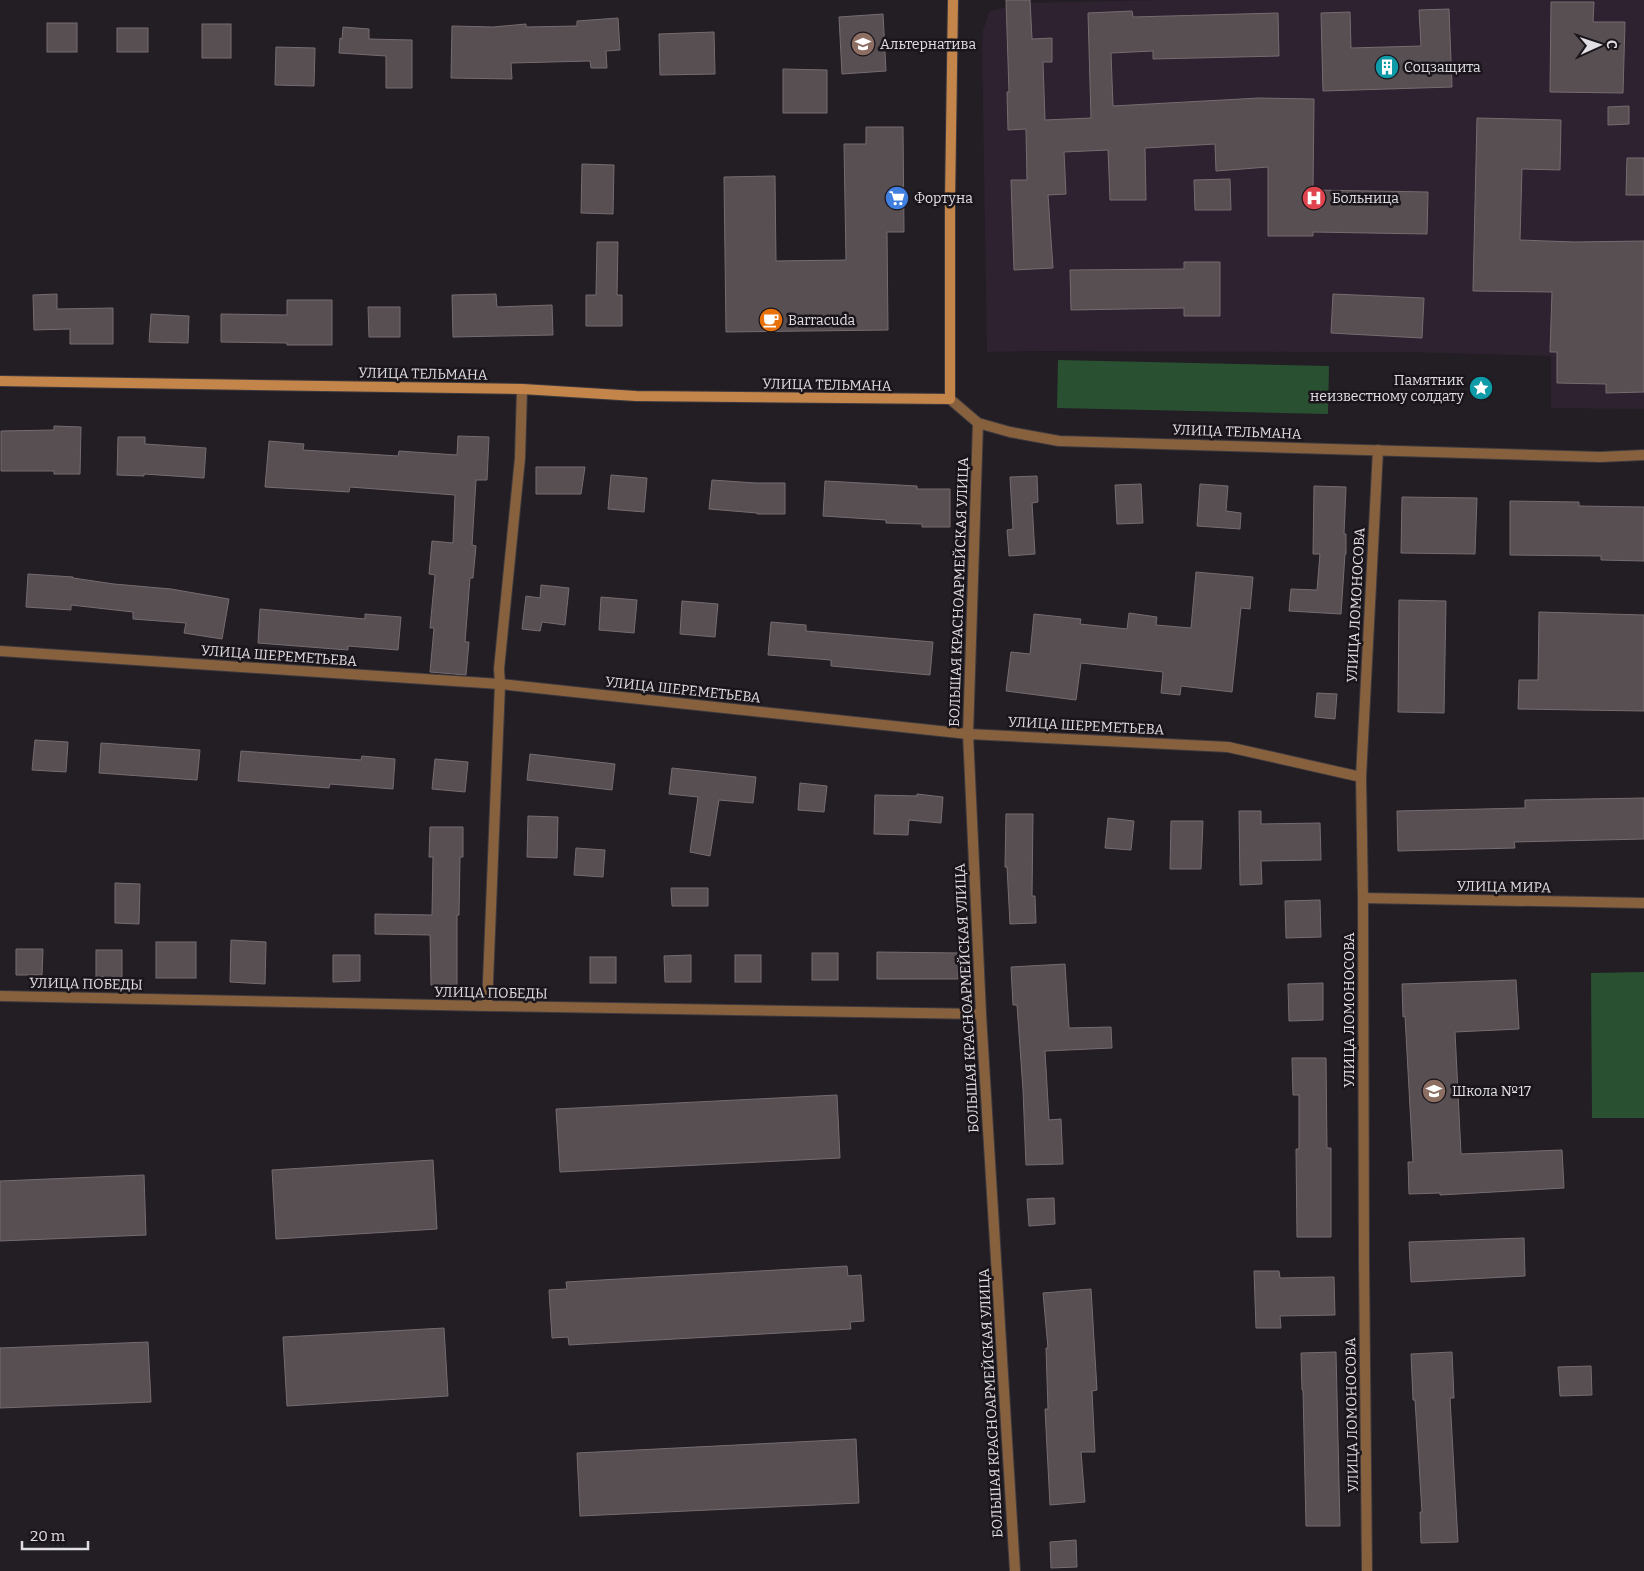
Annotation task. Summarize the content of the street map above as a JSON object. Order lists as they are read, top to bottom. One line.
{"streets":{"street":["УЛИЦА ТЕЛЬМАНА","БОЛЬШАЯ КРАСНОАРМЕЙСКАЯ УЛИЦА","УЛИЦА ЛОМОНОСОВА","УЛИЦА ШЕРЕМЕТЬЕВА","УЛИЦА МИРА","УЛИЦА ПОБЕДЫ"]},"crossings":[["УЛИЦА ТЕЛЬМАНА","БОЛЬШАЯ КРАСНОАРМЕЙСКАЯ УЛИЦА"],["УЛИЦА ТЕЛЬМАНА","УЛИЦА ЛОМОНОСОВА"],["БОЛЬШАЯ КРАСНОАРМЕЙСКАЯ УЛИЦА","УЛИЦА ШЕРЕМЕТЬЕВА"],["БОЛЬШАЯ КРАСНОАРМЕЙСКАЯ УЛИЦА","УЛИЦА ПОБЕДЫ"],["УЛИЦА ЛОМОНОСОВА","УЛИЦА ШЕРЕМЕТЬЕВА"],["УЛИЦА ЛОМОНОСОВА","УЛИЦА МИРА"]],"places":{"school or university":["Альтернатива","Школа №17"],"building":["Соцзащита"],"supermarket":["Фортуна"],"hospital":["Больница"],"cafe":["Barracuda"],"place":["Памятник неизвестному солдату"]},"scale_bar":"20 m","north":"right"}
